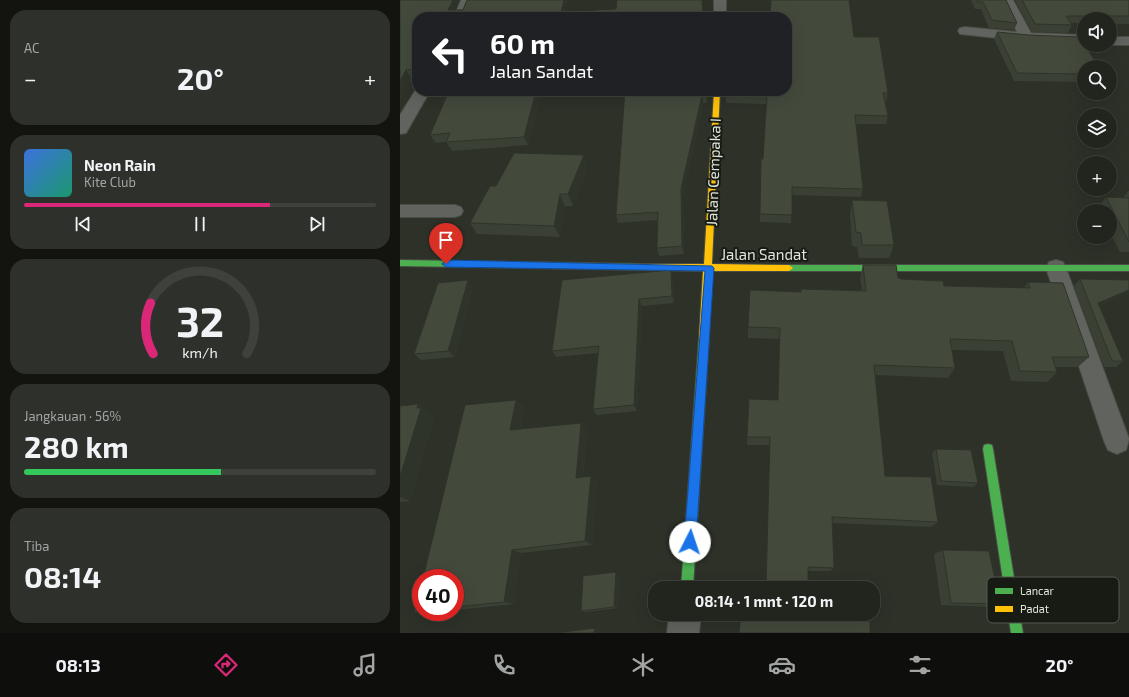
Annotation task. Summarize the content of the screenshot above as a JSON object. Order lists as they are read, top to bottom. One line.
{"streets":{"street":["Jalan Cempaka I","Jalan Sandat"]},"crossings":[["Jalan Cempaka I","Jalan Sandat"]],"legend":["Lancar","Padat"],"page":{"tile":["AC",["Jangkauan · 56%","280 km"],["Tiba","08:14"]],"map_buttons":["+","−"],"turn":["60 m","Jalan Sandat"],"heat":["−","20°","+"],"song":["Neon Rain","Kite Club"],"limit":"40","trip":"08:14 · 1 mnt · 120 m","tabs":["08:13","20°"],"gauge":["32","km/h"]}}
